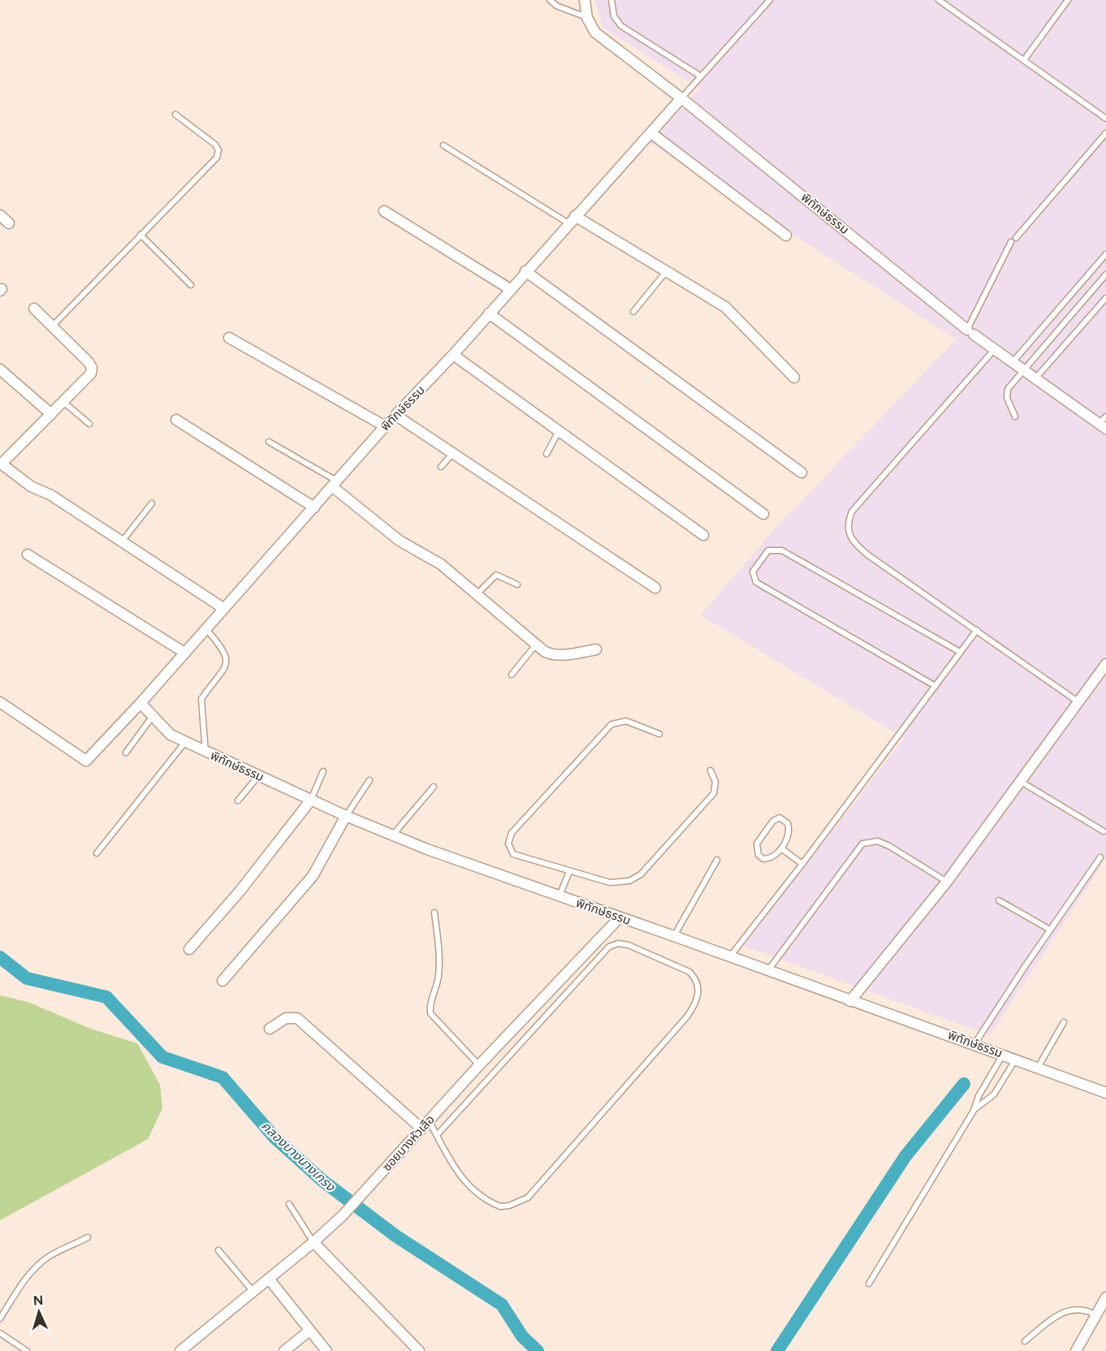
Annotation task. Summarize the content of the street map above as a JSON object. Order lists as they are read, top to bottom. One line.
{"streets":{"street":["พิทักษ์ธรรม","ซอยบางหัวเสือ"]},"crossings":[["พิทักษ์ธรรม","ซอยบางหัวเสือ"]],"water":["คลองบางนางเกรง"],"north":"top"}
